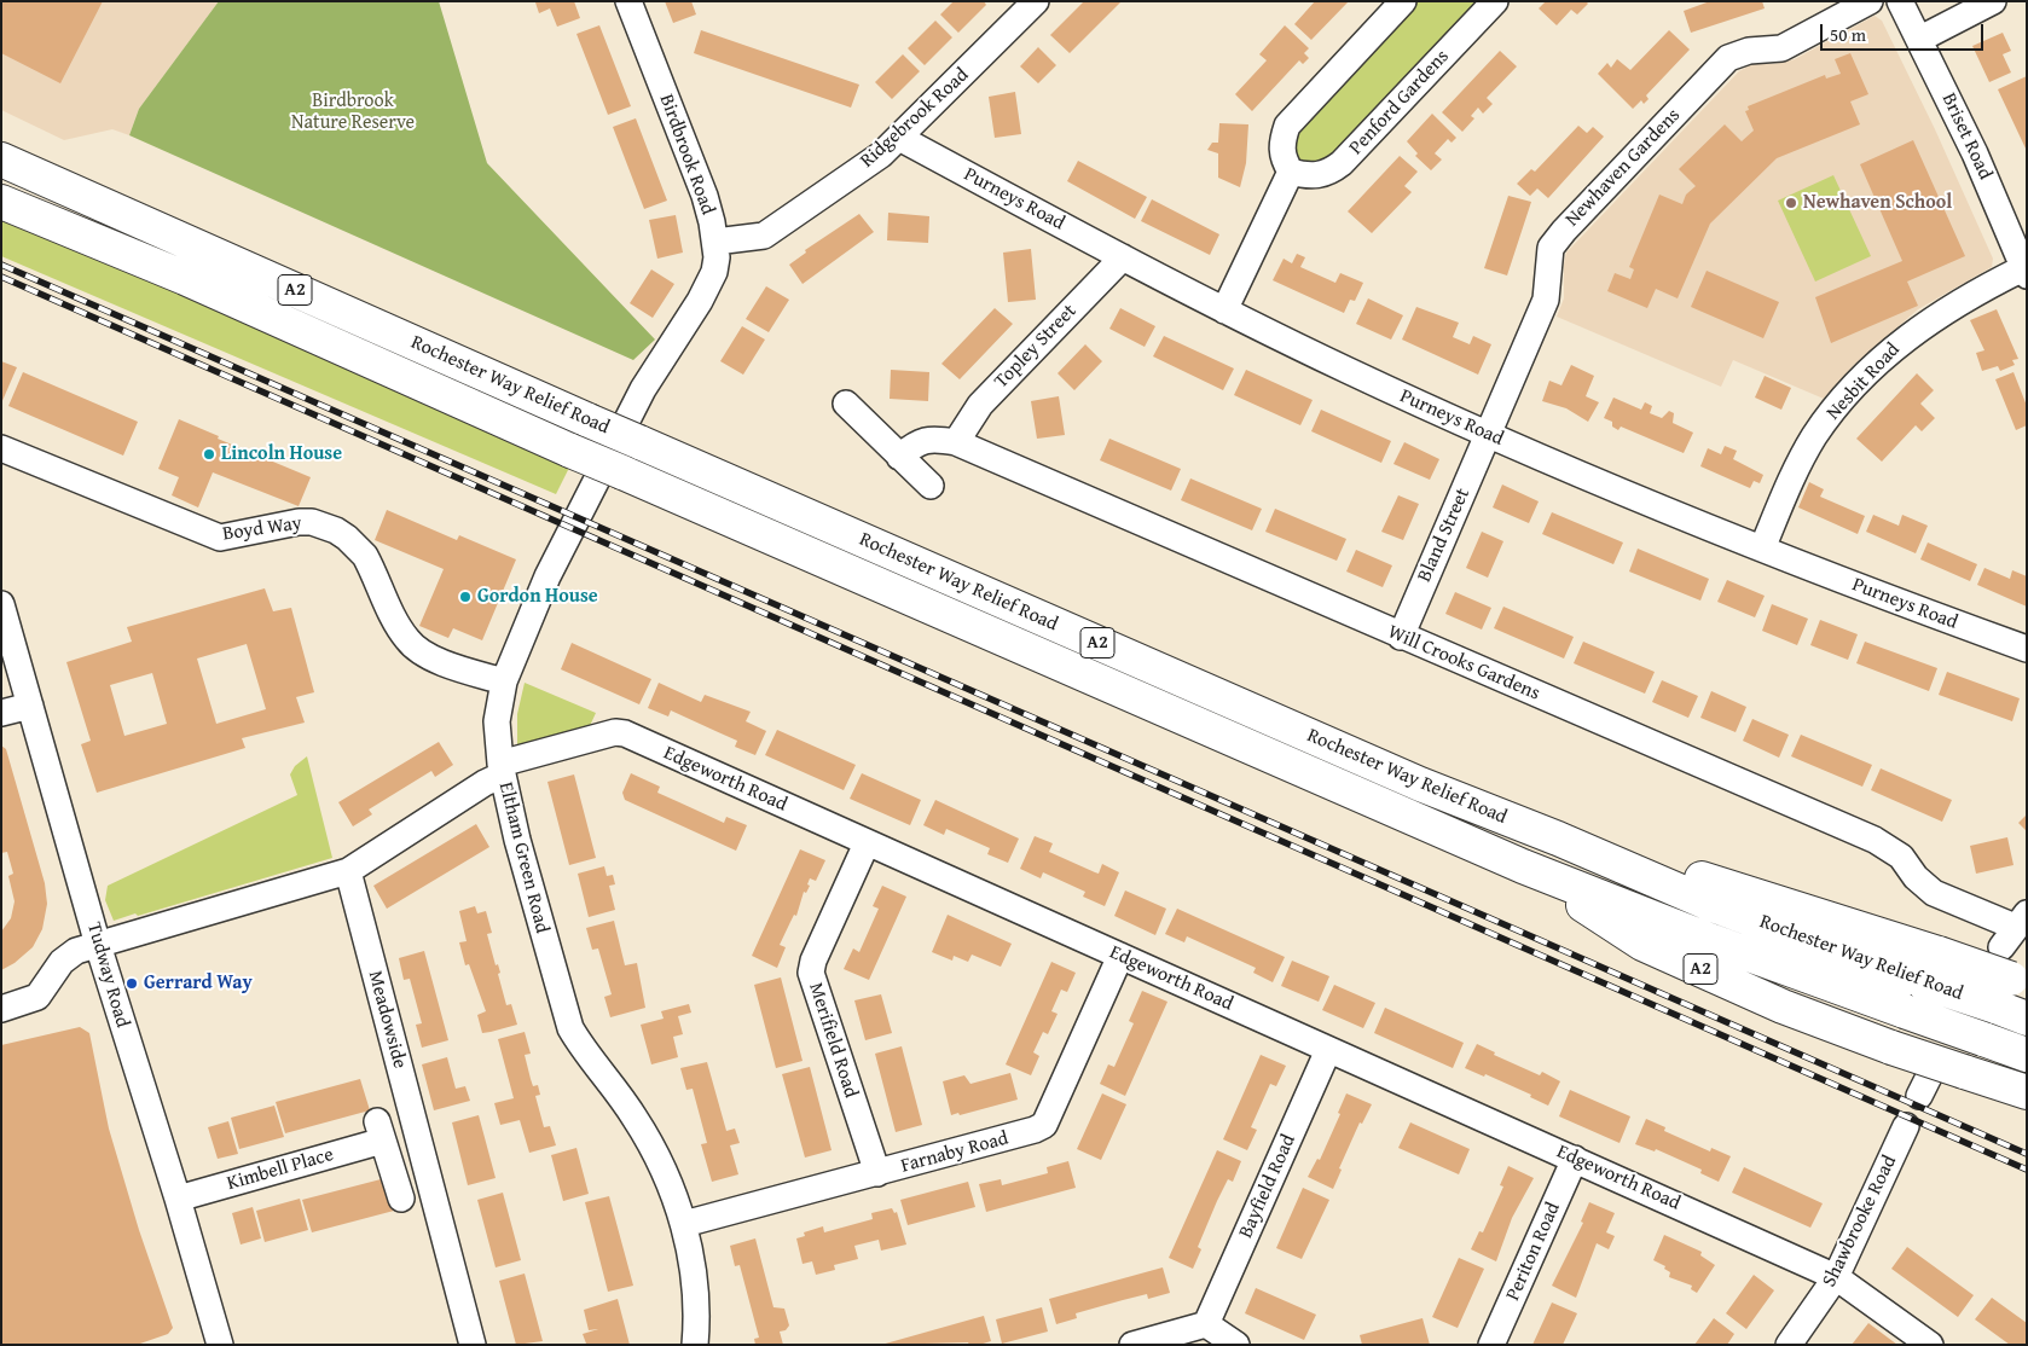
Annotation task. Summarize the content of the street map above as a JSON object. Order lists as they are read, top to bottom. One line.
{"streets":{"highway":["A2","Rochester Way Relief Road"],"street":["Penford Gardens","Ridgebrook Road","Briset Road","Birdbrook Road","Newhaven Gardens","Purneys Road","Topley Street","Nesbit Road","Boyd Way","Bland Street","Will Crooks Gardens","Edgeworth Road","Eltham Green Road","Tudway Road","Meadowside","Merifield Road","Farnaby Road","Kimbell Place","Bayfield Road","Shawbrooke Road","Periton Road"]},"crossings":[["Ridgebrook Road","Birdbrook Road"],["Ridgebrook Road","Purneys Road"],["Briset Road","Nesbit Road"],["Birdbrook Road","Eltham Green Road"],["Newhaven Gardens","Purneys Road"],["Newhaven Gardens","Bland Street"],["Purneys Road","Topley Street"],["Purneys Road","Nesbit Road"],["Purneys Road","Bland Street"],["A2","Rochester Way Relief Road"],["Topley Street","Will Crooks Gardens"],["Boyd Way","Eltham Green Road"],["Bland Street","Will Crooks Gardens"],["Edgeworth Road","Eltham Green Road"],["Edgeworth Road","Merifield Road"],["Edgeworth Road","Farnaby Road"],["Edgeworth Road","Bayfield Road"],["Edgeworth Road","Shawbrooke Road"],["Edgeworth Road","Periton Road"],["Eltham Green Road","Farnaby Road"],["Tudway Road","Kimbell Place"],["Merifield Road","Farnaby Road"]],"parks":["Birdbrook Nature Reserve"],"places":["Newhaven School","Lincoln House","Gordon House","Gerrard Way"],"scale_bar":"50 m"}
